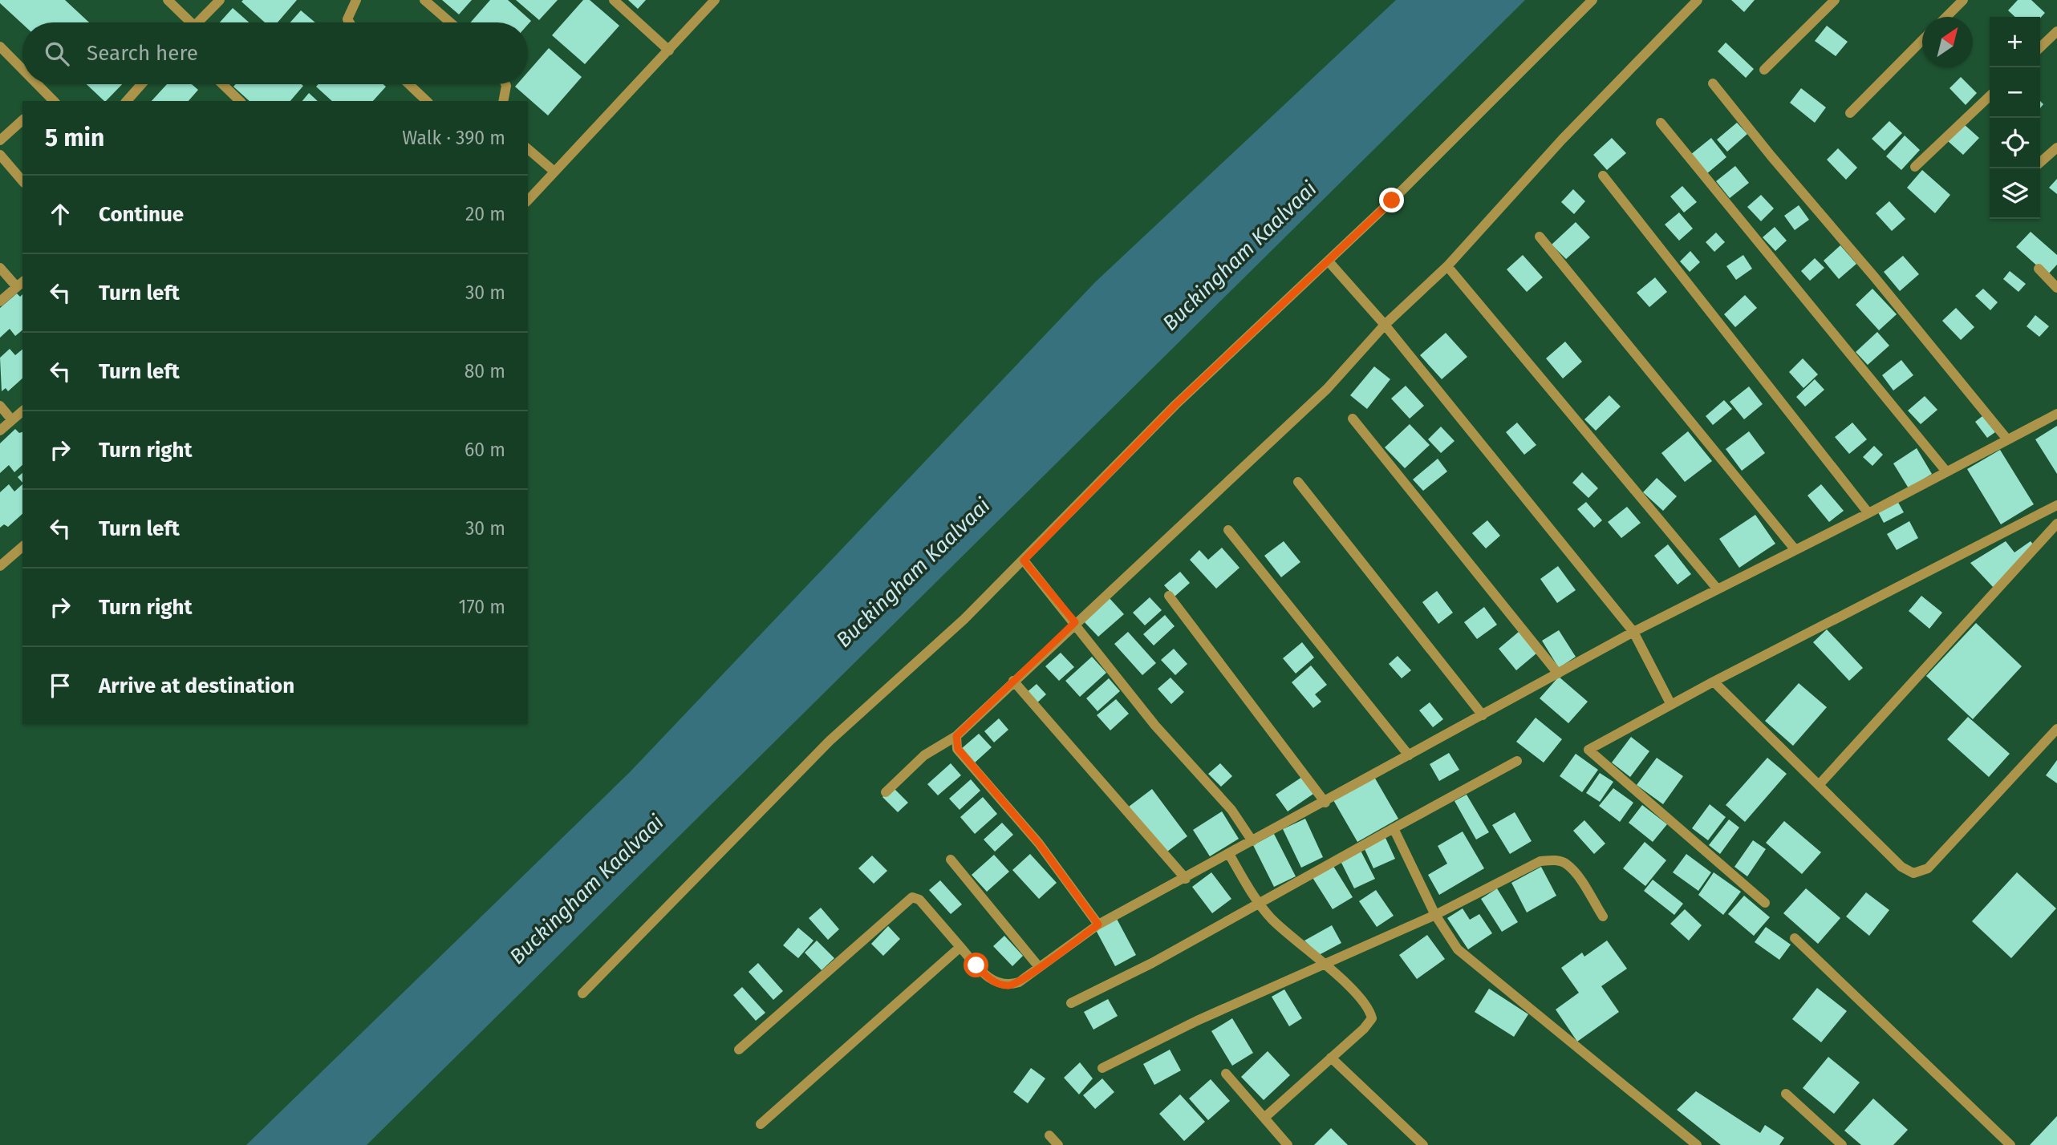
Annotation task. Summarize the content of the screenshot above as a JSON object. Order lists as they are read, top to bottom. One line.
{"water":["Buckingham Kaalvaai"],"north":"top right","page":{"map_buttons":["+","−"],"search":"Search here","heading":["5 min","Walk · 390 m"],"list":[["Continue","20 m"],["Turn left","30 m"],["Turn left","80 m"],["Turn right","60 m"],["Turn left","30 m"],["Turn right","170 m"],"Arrive at destination"]}}
